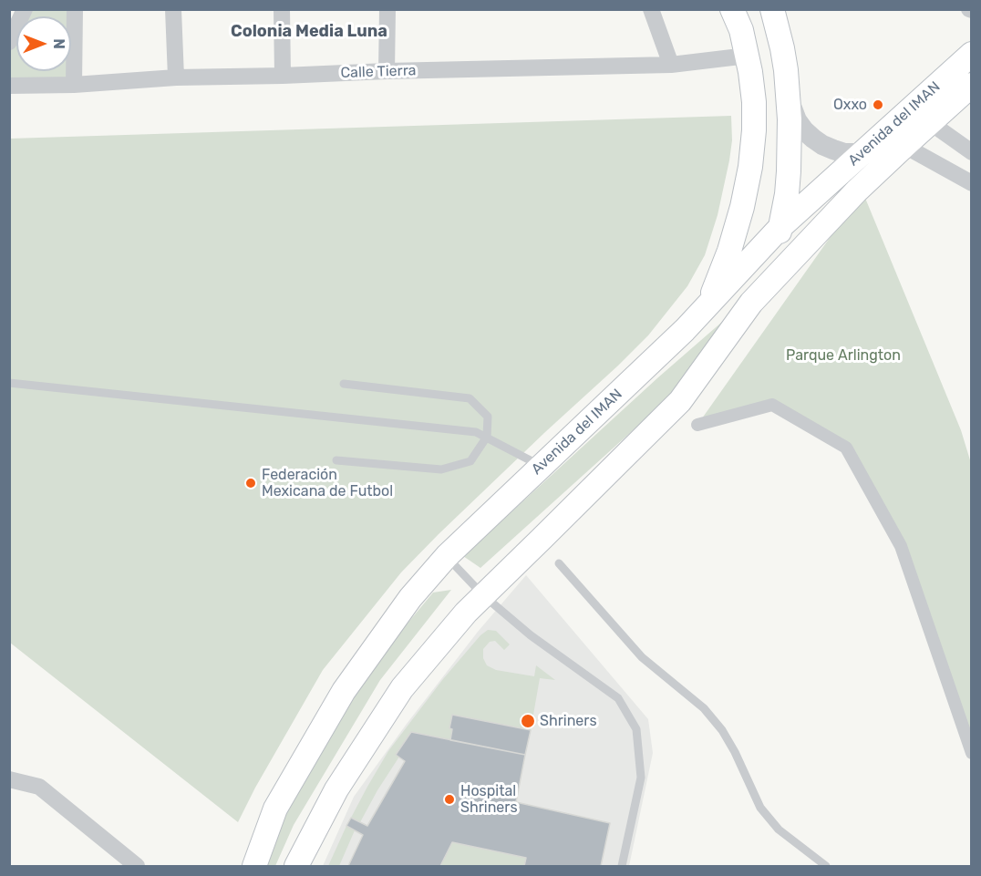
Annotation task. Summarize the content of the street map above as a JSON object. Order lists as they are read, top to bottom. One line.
{"streets":{"main road":["Avenida del IMAN"],"street":["Calle Tierra"]},"districts":["Colonia Media Luna"],"parks":["Parque Arlington"],"places":["Oxxo","Federación Mexicana de Futbol","Shriners","Hospital Shriners"],"north":"right"}
